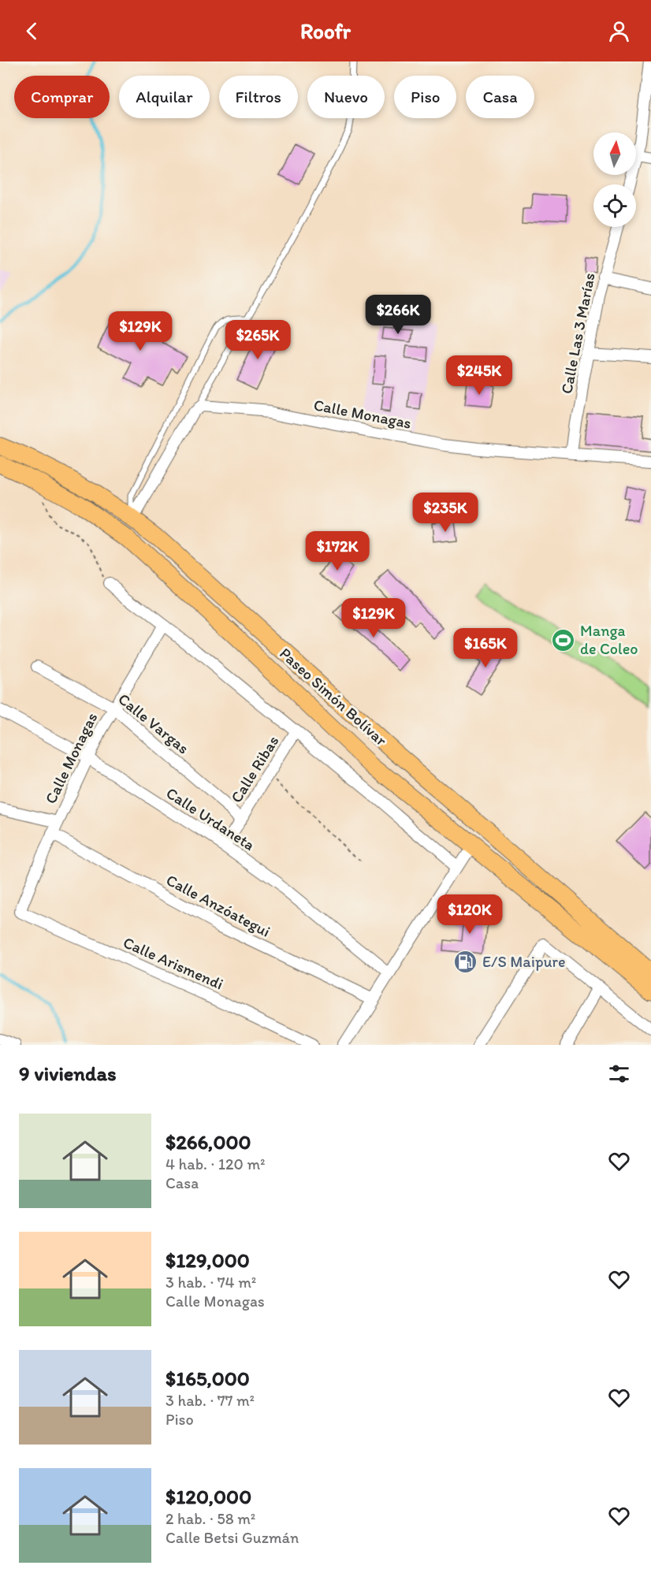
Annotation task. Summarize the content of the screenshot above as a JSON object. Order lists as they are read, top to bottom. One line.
{"streets":{"main road":["Paseo Simón Bolívar"],"street":["Calle Las 3 Marías","Calle Monagas","Calle Vargas","Calle Ribas","Calle Urdaneta","Calle Anzóategui","Calle Arismendi"]},"crossings":[["Calle Las 3 Marías","Calle Monagas"],["Calle Monagas","Calle Vargas"],["Calle Monagas","Calle Urdaneta"],["Calle Monagas","Calle Anzóategui"],["Calle Monagas","Calle Arismendi"],["Calle Vargas","Calle Ribas"],["Calle Ribas","Calle Urdaneta"]],"places":{"sports":["Manga de Coleo"],"fuel station":["E/S Maipure"]},"north":"top","page":{"header":"Roofr","chip":["Comprar","Alquilar","Filtros","Nuevo","Piso","Casa"],"price":["$266K","$129K","$265K","$245K","$235K","$172K","$129K","$165K","$120K"],"heading":"9 viviendas","list":[{"name":"$266,000","note":"4 hab. · 120 m² · Casa"},{"name":"$129,000","note":"3 hab. · 74 m² · Calle Monagas"},{"name":"$165,000","note":"3 hab. · 77 m² · Piso"},{"name":"$120,000","note":"2 hab. · 58 m² · Calle Betsi Guzmán"}]}}
